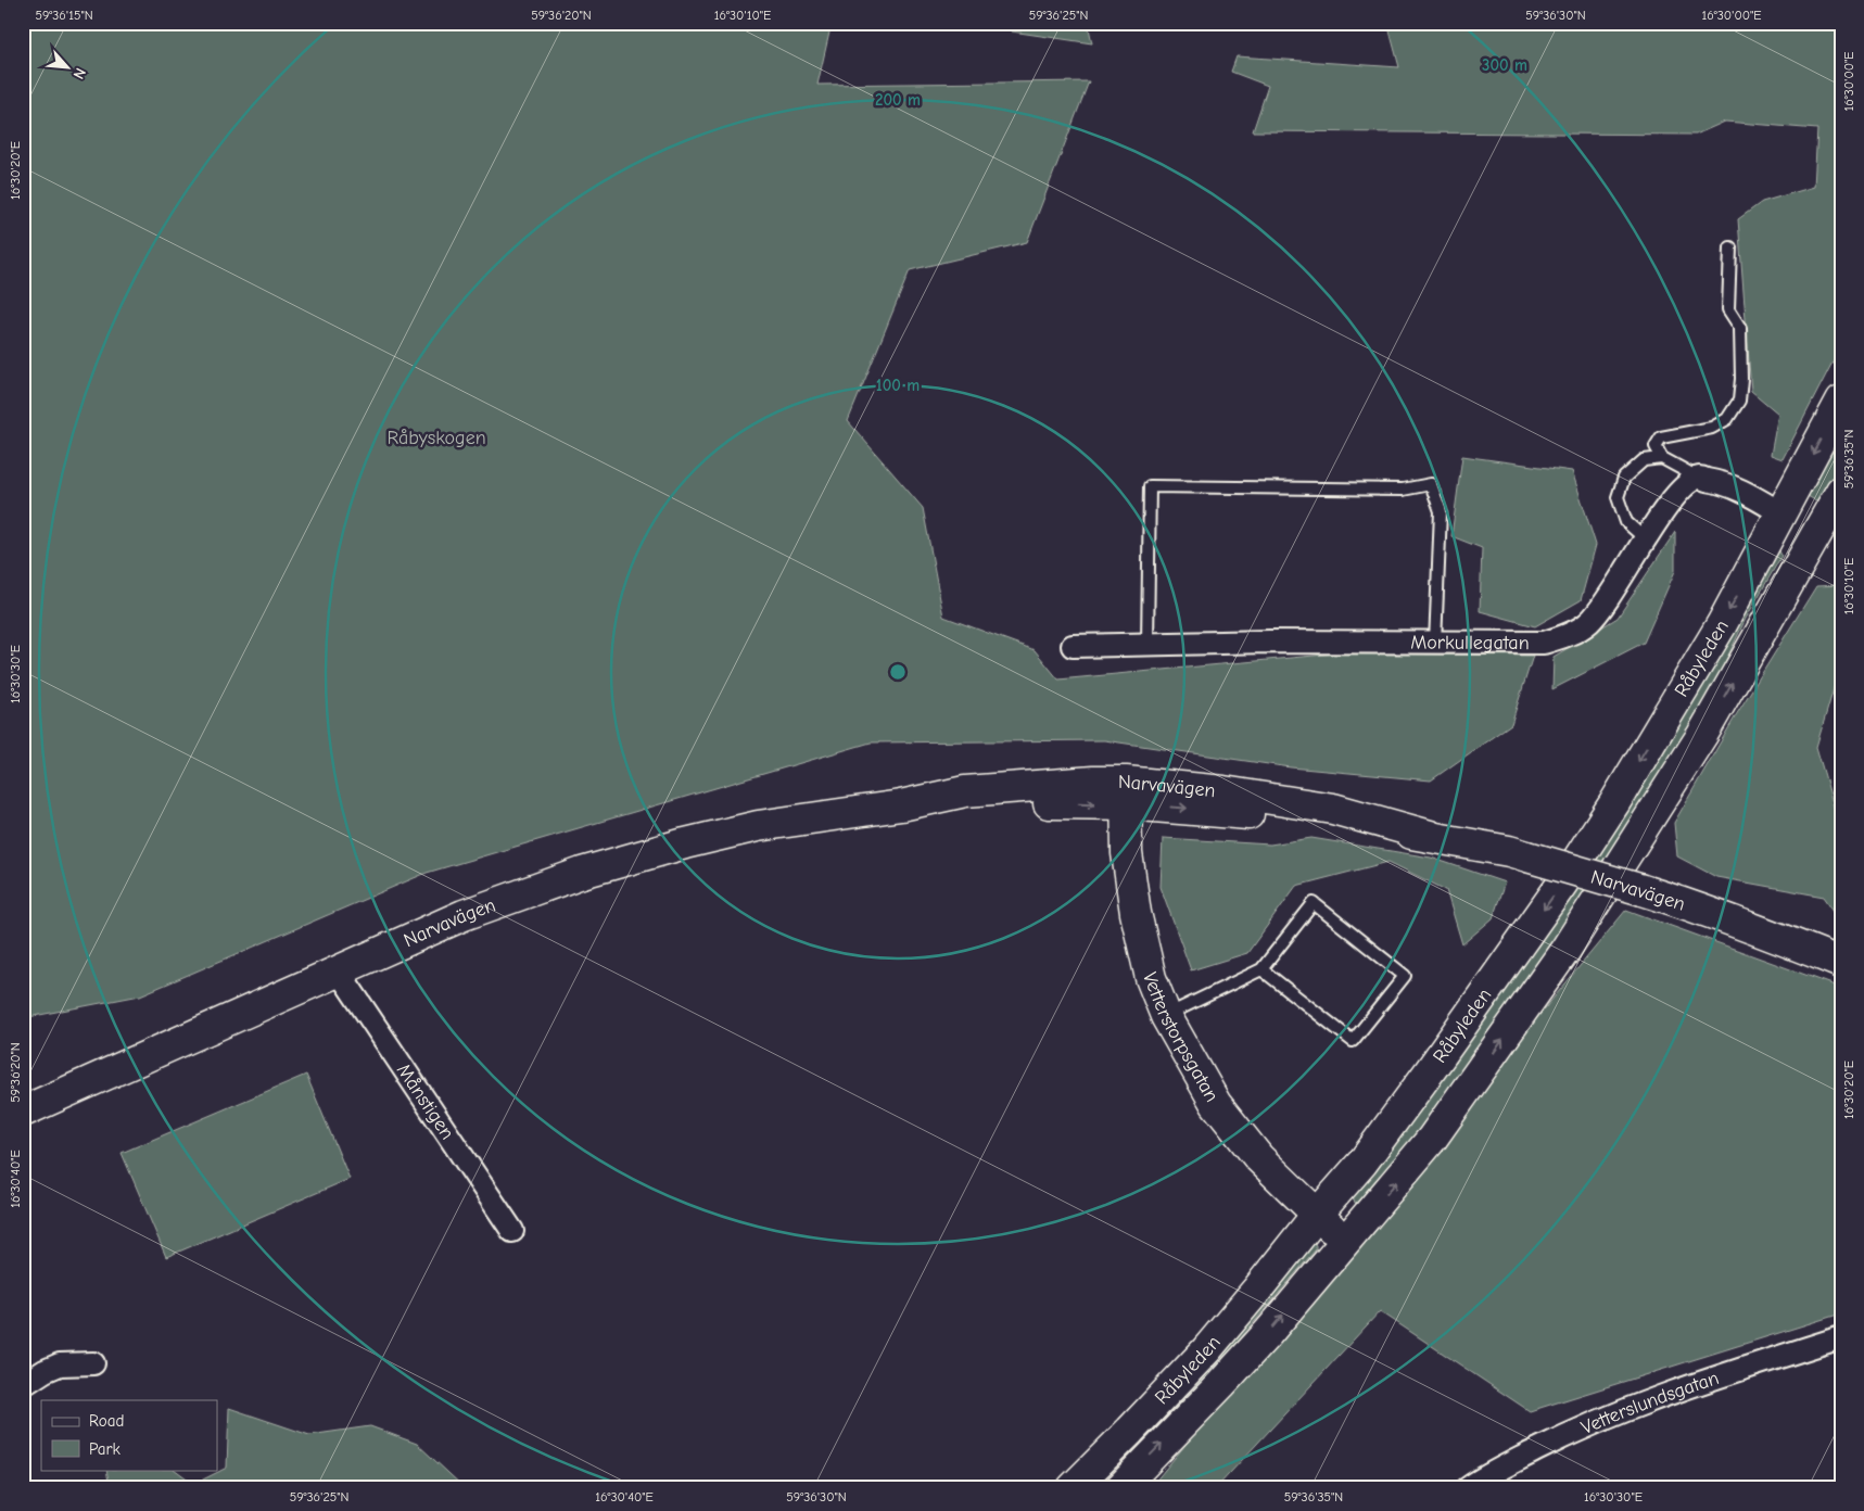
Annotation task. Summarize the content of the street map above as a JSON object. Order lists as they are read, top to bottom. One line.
{"streets":{"main road":["Råbyleden","Narvavägen","Vetterstorpsgatan"],"street":["Morkullegatan","Månstigen","Vetterslundsgatan"]},"crossings":[["Råbyleden","Vetterstorpsgatan"],["Narvavägen","Vetterstorpsgatan"],["Narvavägen","Månstigen"]],"parks":["Råbyskogen"],"legend":["Road","Park"],"north":"bottom right","coordinates":["59°36'15\"N","59°36'20\"N","16°30'10\"E","59°36'25\"N","59°36'30\"N","16°30'00\"E","16°30'20\"E","59°36'35\"N","16°30'30\"E","16°30'40\"E"],"rings":["300 m","200 m","100 m"]}
